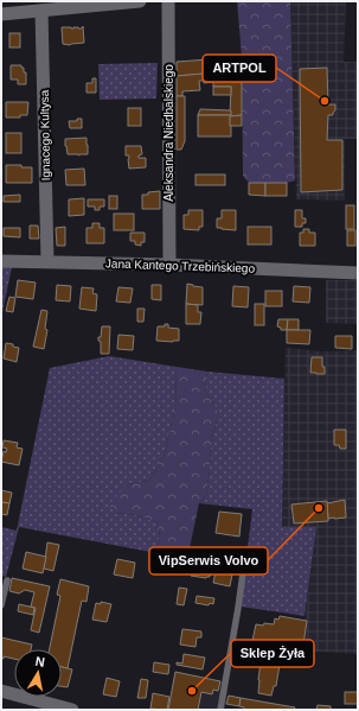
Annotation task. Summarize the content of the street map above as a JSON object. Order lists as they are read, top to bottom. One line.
{"streets":{"street":["Aleksandra Niedbalskiego","Ignacego Kultysa","Jana Kantego Trzebińskiego"]},"crossings":[["Aleksandra Niedbalskiego","Jana Kantego Trzebińskiego"],["Ignacego Kultysa","Jana Kantego Trzebińskiego"]],"places":["ARTPOL","VipSerwis Volvo","Sklep Żyła"],"north":"top"}
